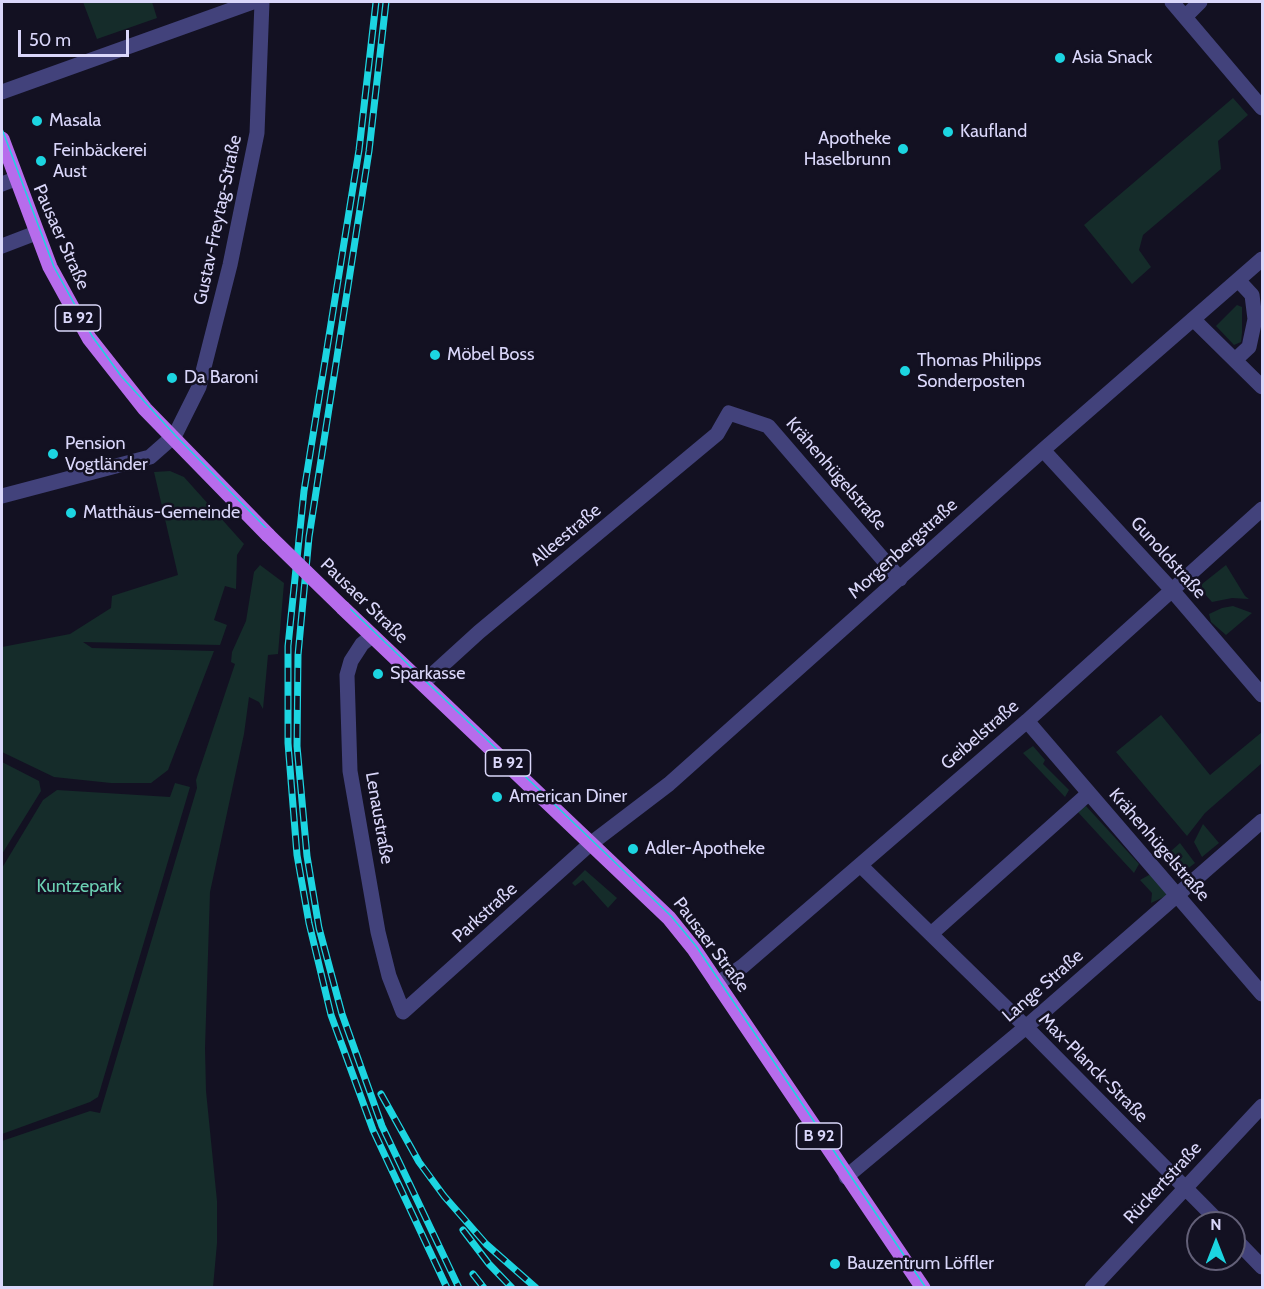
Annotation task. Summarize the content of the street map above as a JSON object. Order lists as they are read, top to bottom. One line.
{"streets":{"main road":["Pausaer Straße","B 92"],"street":["Gustav-Freytag-Straße","Krähenhügelstraße","Alleestraße","Morgenbergstraße","Gunoldstraße","Geibelstraße","Lenaustraße","Parkstraße","Lange Straße","Max-Planck-Straße","Rückertstraße"]},"crossings":[["Gustav-Freytag-Straße","Pausaer Straße"],["Pausaer Straße","Alleestraße"],["Pausaer Straße","Morgenbergstraße"],["Pausaer Straße","Geibelstraße"],["Pausaer Straße","Lenaustraße"],["Pausaer Straße","Parkstraße"],["Pausaer Straße","Lange Straße"],["Krähenhügelstraße","Alleestraße"],["Krähenhügelstraße","Morgenbergstraße"],["Krähenhügelstraße","Geibelstraße"],["Krähenhügelstraße","Lange Straße"],["Morgenbergstraße","Gunoldstraße"],["Morgenbergstraße","Parkstraße"],["Gunoldstraße","Geibelstraße"],["Geibelstraße","Max-Planck-Straße"],["Lenaustraße","Parkstraße"],["Lange Straße","Max-Planck-Straße"],["Max-Planck-Straße","Rückertstraße"]],"parks":["Kuntzepark"],"places":["Asia Snack","Masala","Kaufland","Apotheke Haselbrunn","Feinbäckerei Aust","Möbel Boss","Thomas Philipps Sonderposten","Da Baroni","Pension Vogtländer","Matthäus-Gemeinde","Sparkasse","American Diner","Adler-Apotheke","Bauzentrum Löffler"],"scale_bar":"50 m","north":"top"}
